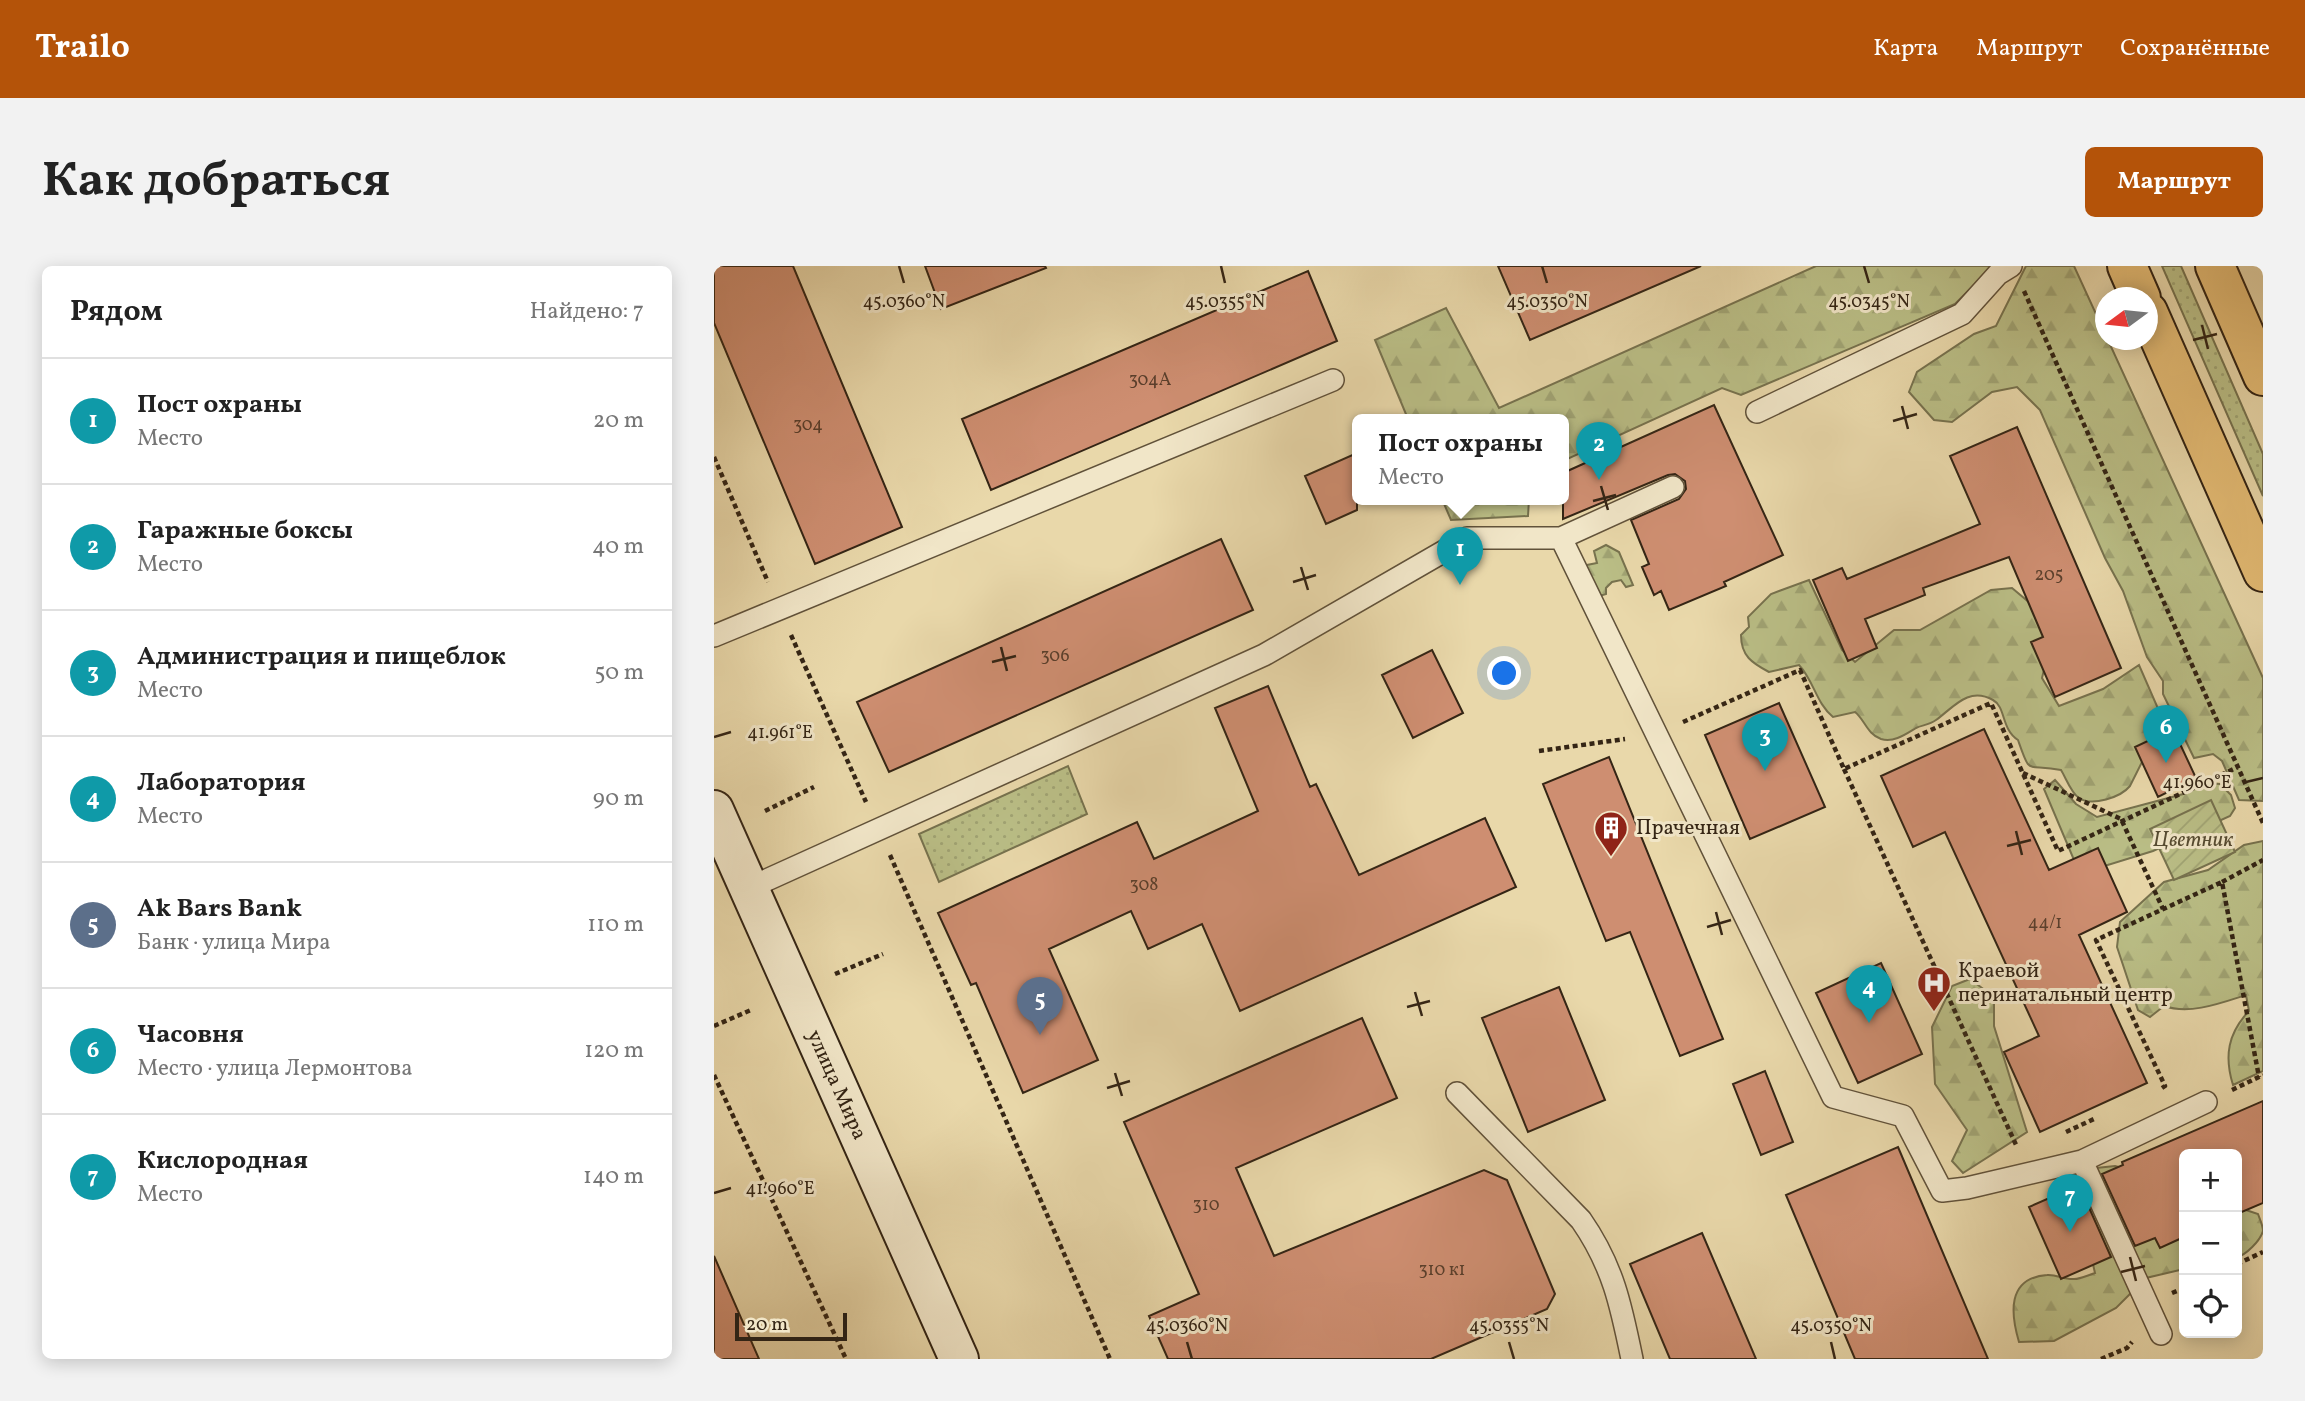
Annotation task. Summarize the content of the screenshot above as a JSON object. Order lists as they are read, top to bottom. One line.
{"streets":{"main road":["улица Мира"]},"parks":["Цветник"],"places":{"building":["Прачечная"],"hospital":["Краевой перинатальный центр"]},"house_numbers":["304А","304","205","306","308","44/1","310","310 к1"],"scale_bar":"20 m","north":"left","page":{"header":"Trailo","nav":["Карта","Маршрут","Сохранённые"],"buttons":"Маршрут","title":"Как добраться","heading":["Рядом","Найдено: 7"],"list":[{"mark":"1","name":"Пост охраны","note":"Место","value":"20 m"},{"mark":"2","name":"Гаражные боксы","note":"Место","value":"40 m"},{"mark":"3","name":"Администрация и пищеблок","note":"Место","value":"50 m"},{"mark":"4","name":"Лаборатория","note":"Место","value":"90 m"},{"mark":"5","name":"Ak Bars Bank","note":"Банк · улица Мира","value":"110 m"},{"mark":"6","name":"Часовня","note":"Место · улица Лермонтова","value":"120 m"},{"mark":"7","name":"Кислородная","note":"Место","value":"140 m"}],"popup":["Пост охраны","Место"],"pins":["2","1","6","3","4","5","7"],"map_buttons":["+","−"],"scale":"20 m"},"coordinates":["45.0360°N","45.0355°N","45.0350°N","45.0345°N","41.961°E","41.960°E"]}
